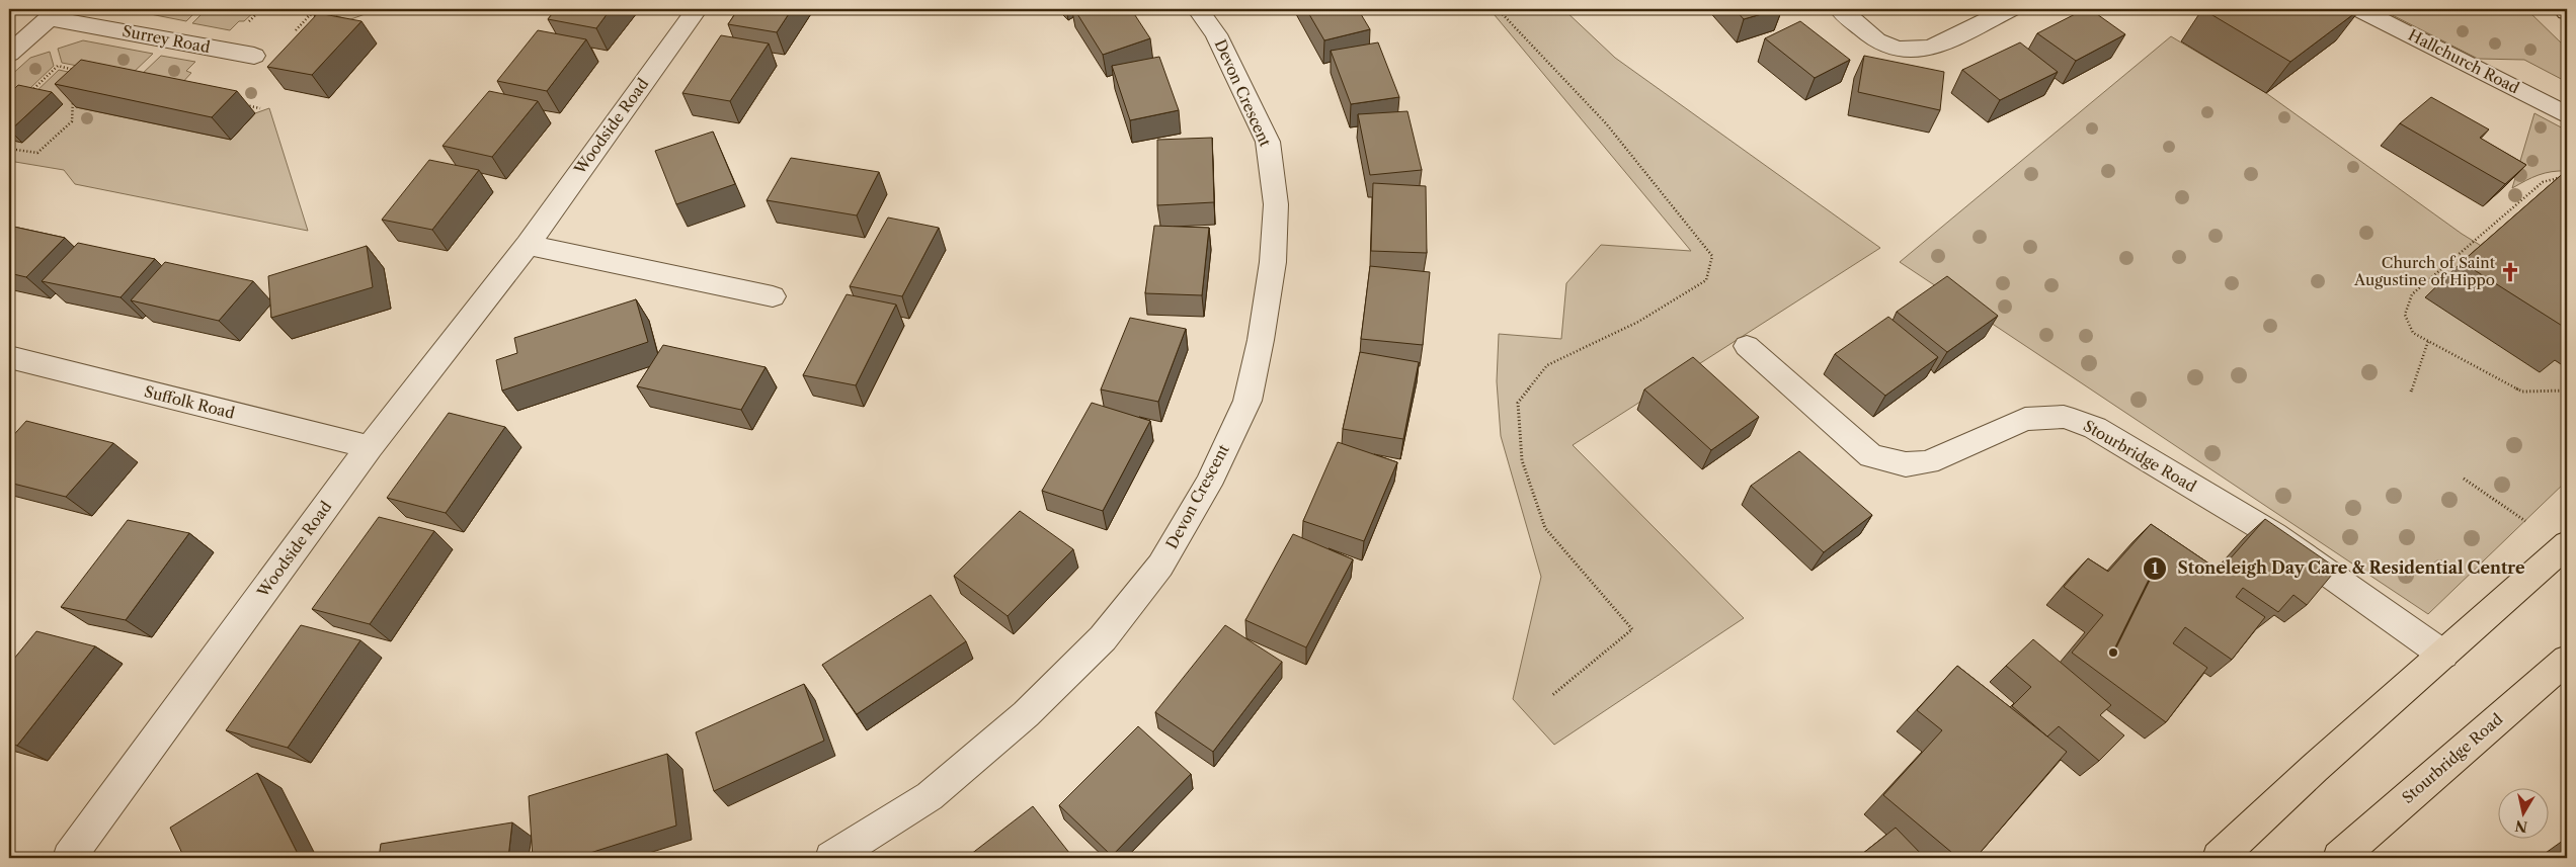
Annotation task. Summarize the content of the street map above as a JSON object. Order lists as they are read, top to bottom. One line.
{"streets":{"highway":["Stourbridge Road"],"street":["Surrey Road","Hallchurch Road","Devon Crescent","Woodside Road","Suffolk Road"]},"crossings":[["Woodside Road","Suffolk Road"]],"places":{"church":["Church of Saint Augustine of Hippo"],"other":["Stoneleigh Day Care & Residential Centre"]},"north":"bottom"}
